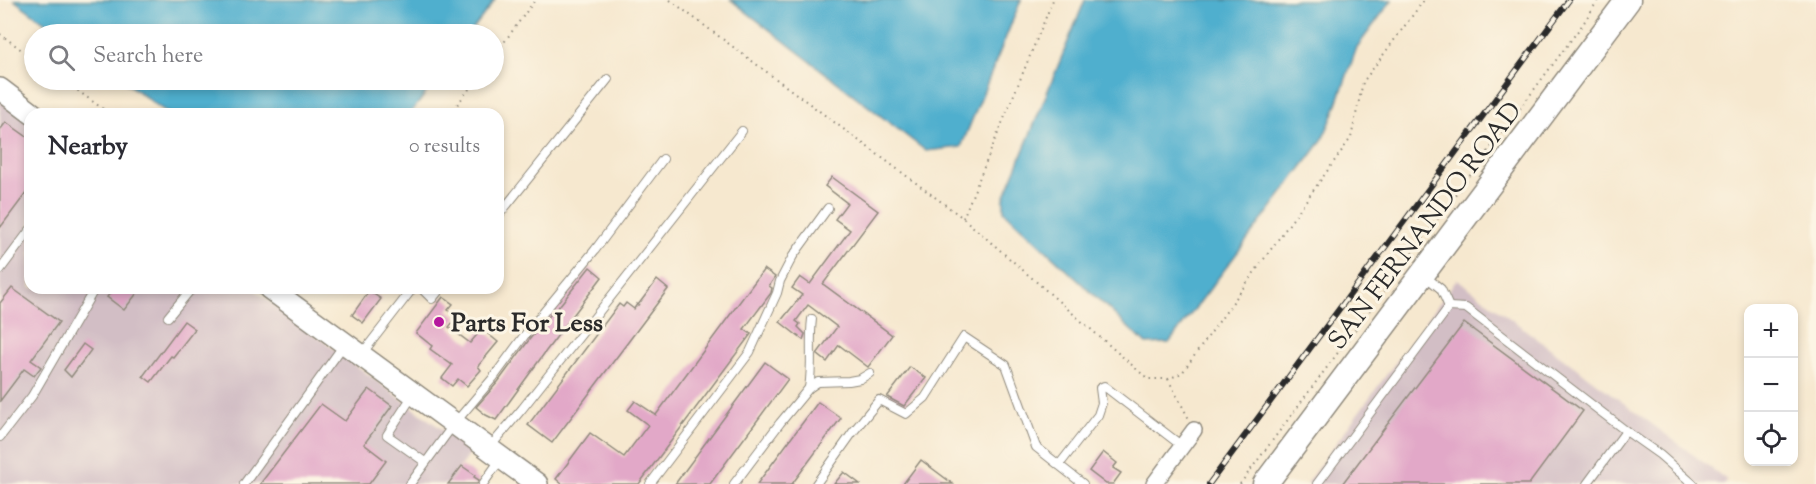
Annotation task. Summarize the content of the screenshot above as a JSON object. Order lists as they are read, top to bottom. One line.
{"streets":{"main road":["SAN FERNANDO ROAD"]},"places":["Parts For Less"],"page":{"search":"Search here","heading":["Nearby","0 results"],"map_buttons":["+","−"]}}
